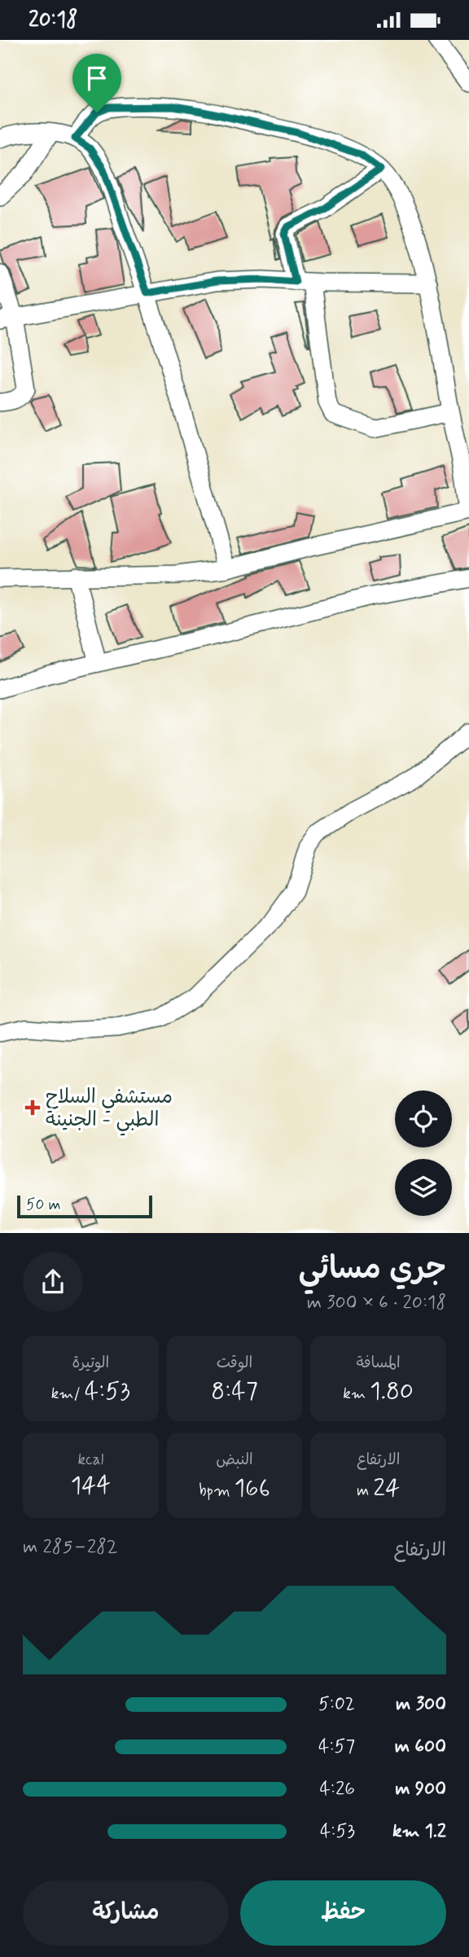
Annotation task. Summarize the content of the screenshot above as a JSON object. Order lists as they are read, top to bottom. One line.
{"places":{"health":["مستشفي السلاح الطبي - الجنينة"]},"scale_bar":"50 m","page":{"status":"20:18","scale":"50 m","heading":["جري مسائي","20:18 · 6 × 300 m"],"stats":[["المسافة","1.80 km"],["الوقت","8:47"],["الوتيرة","4:53 /km"],["الارتفاع","24 m"],["النبض","166 bpm"],["kcal","144"]],"chart":["الارتفاع","282–285 m"],"list":[{"name":"300 m","note":"5:02"},{"name":"600 m","note":"4:57"},{"name":"900 m","note":"4:26"},{"name":"1.2 km","note":"4:53"}],"buttons":["حفظ","مشاركة"]}}
